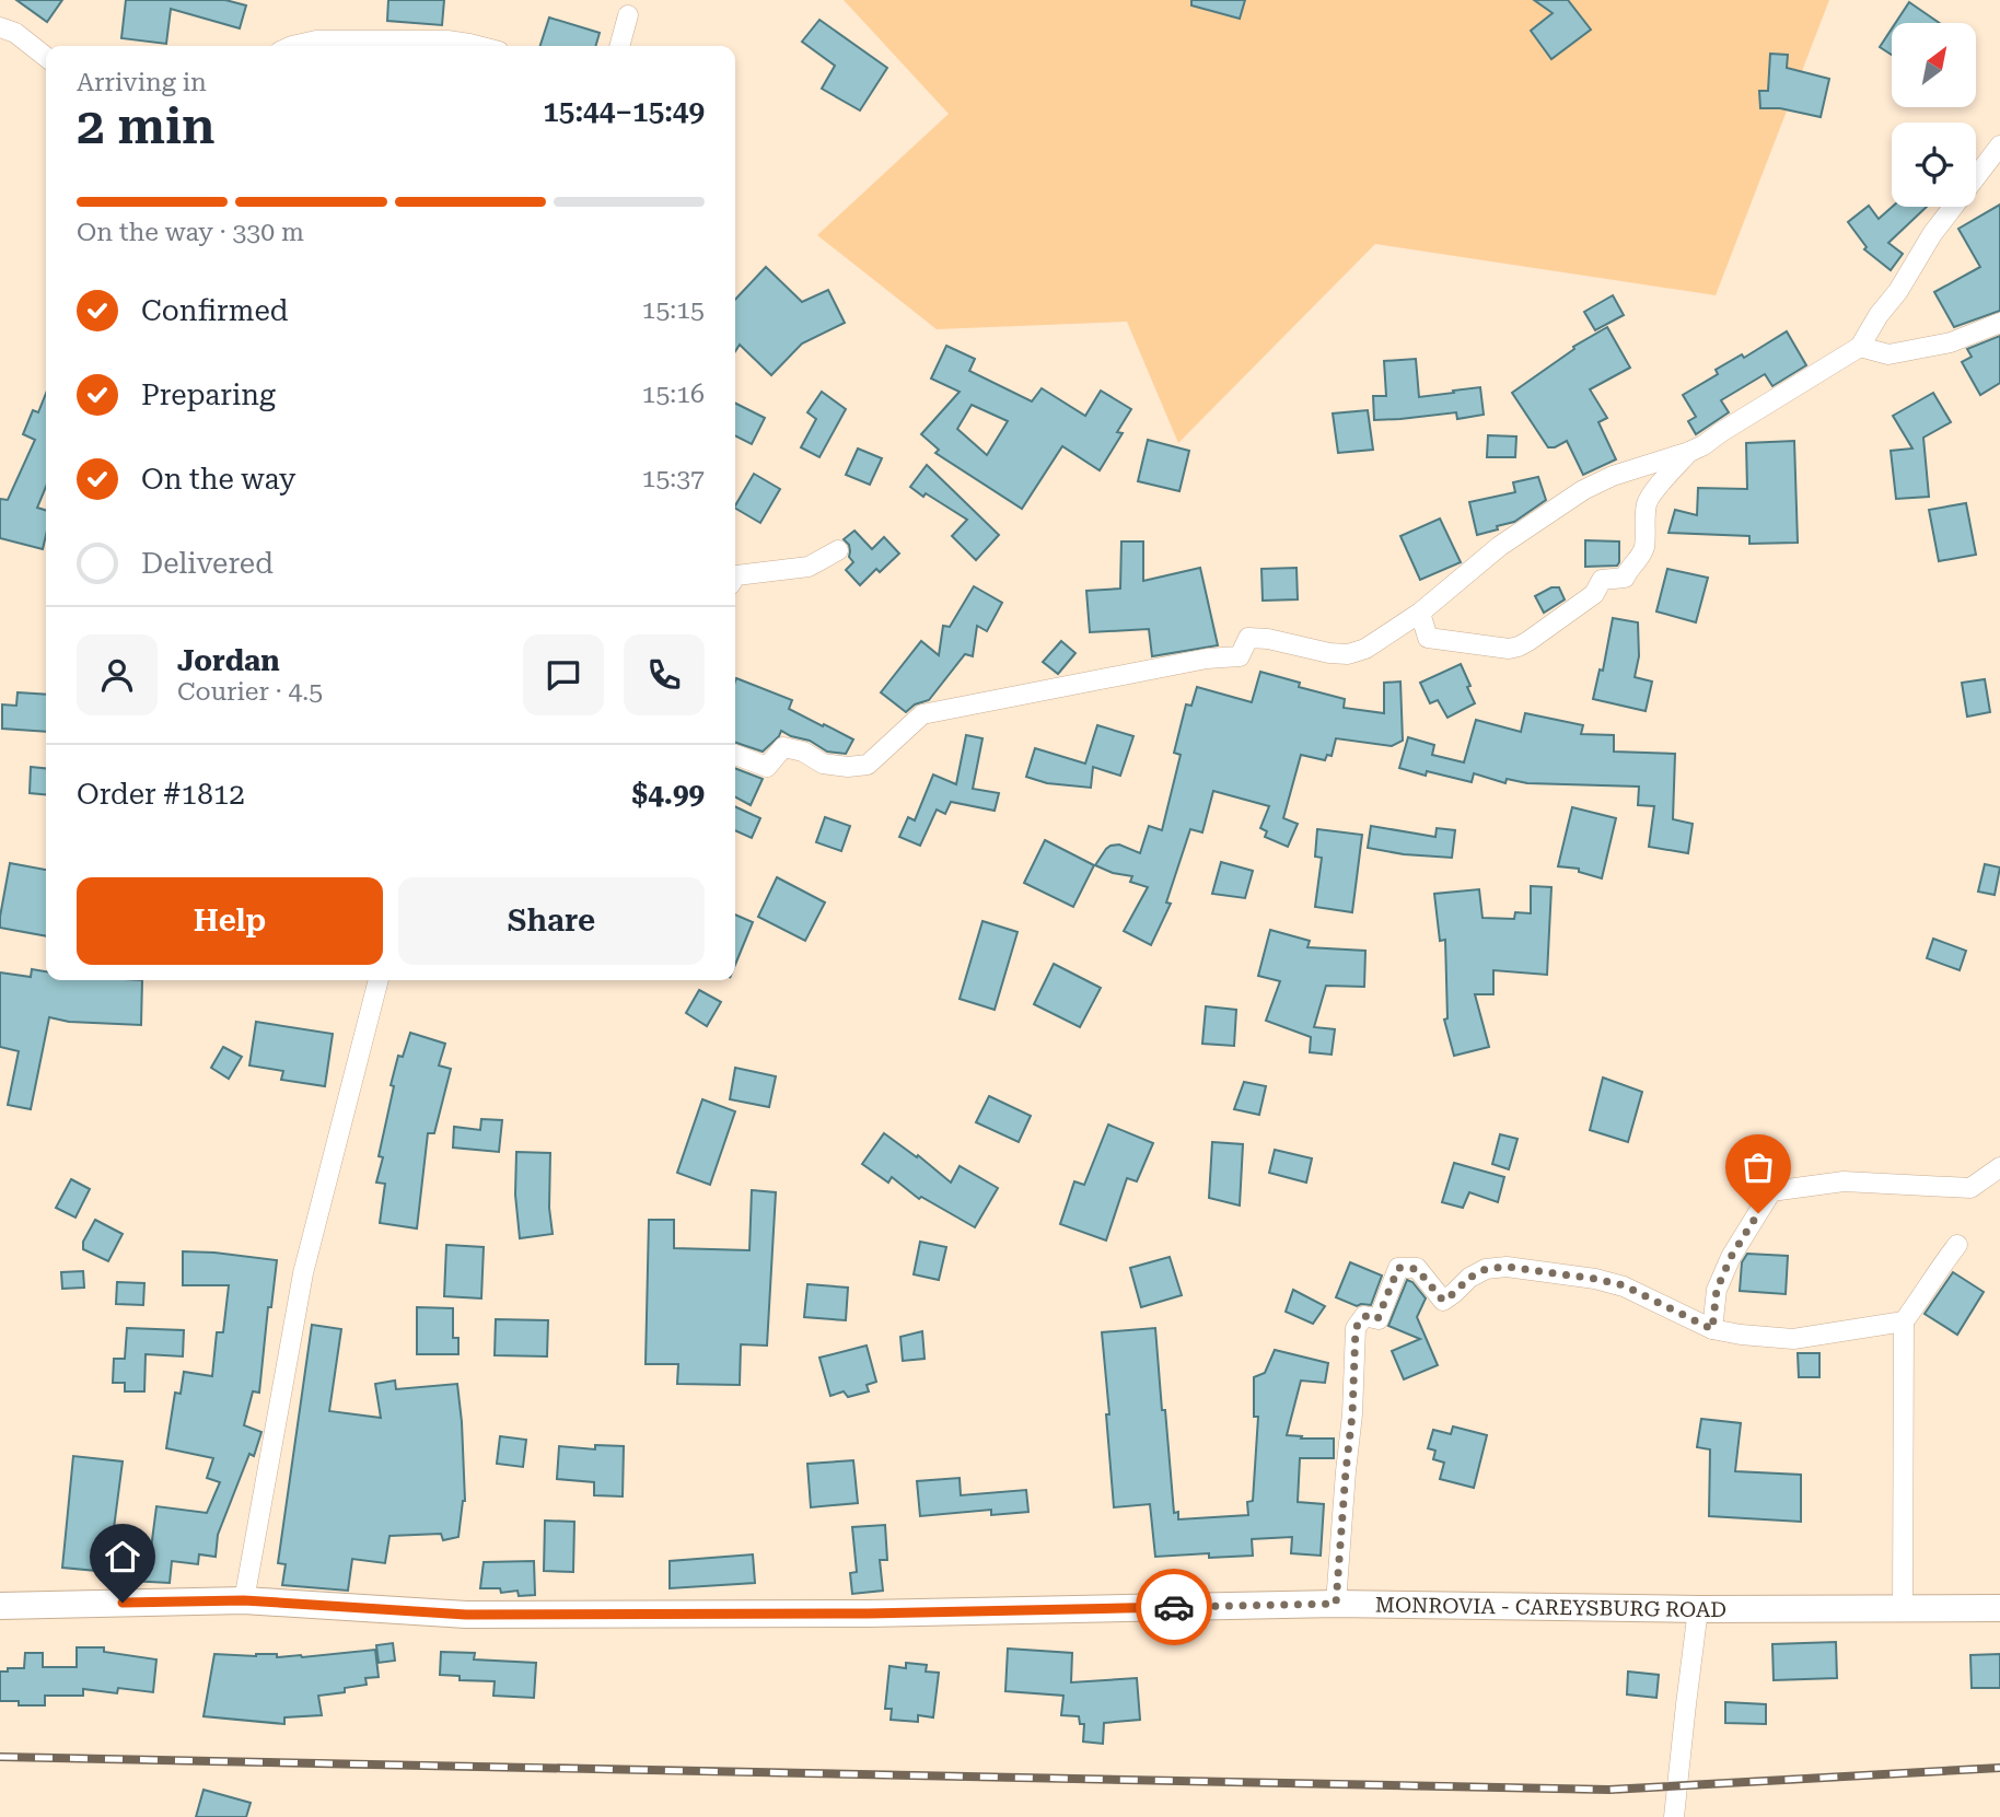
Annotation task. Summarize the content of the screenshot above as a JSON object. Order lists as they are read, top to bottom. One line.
{"streets":{"main road":["MONROVIA - CAREYSBURG ROAD"]},"north":"top right","page":{"heading":["2 min","Arriving in","15:44–15:49"],"panel":["Jordan","Courier · 4.5","Order #1812","$4.99"],"bar":"On the way · 330 m","list":[["Confirmed","15:15"],["Preparing","15:16"],["On the way","15:37"],"Delivered"],"buttons":["Help","Share"]}}
